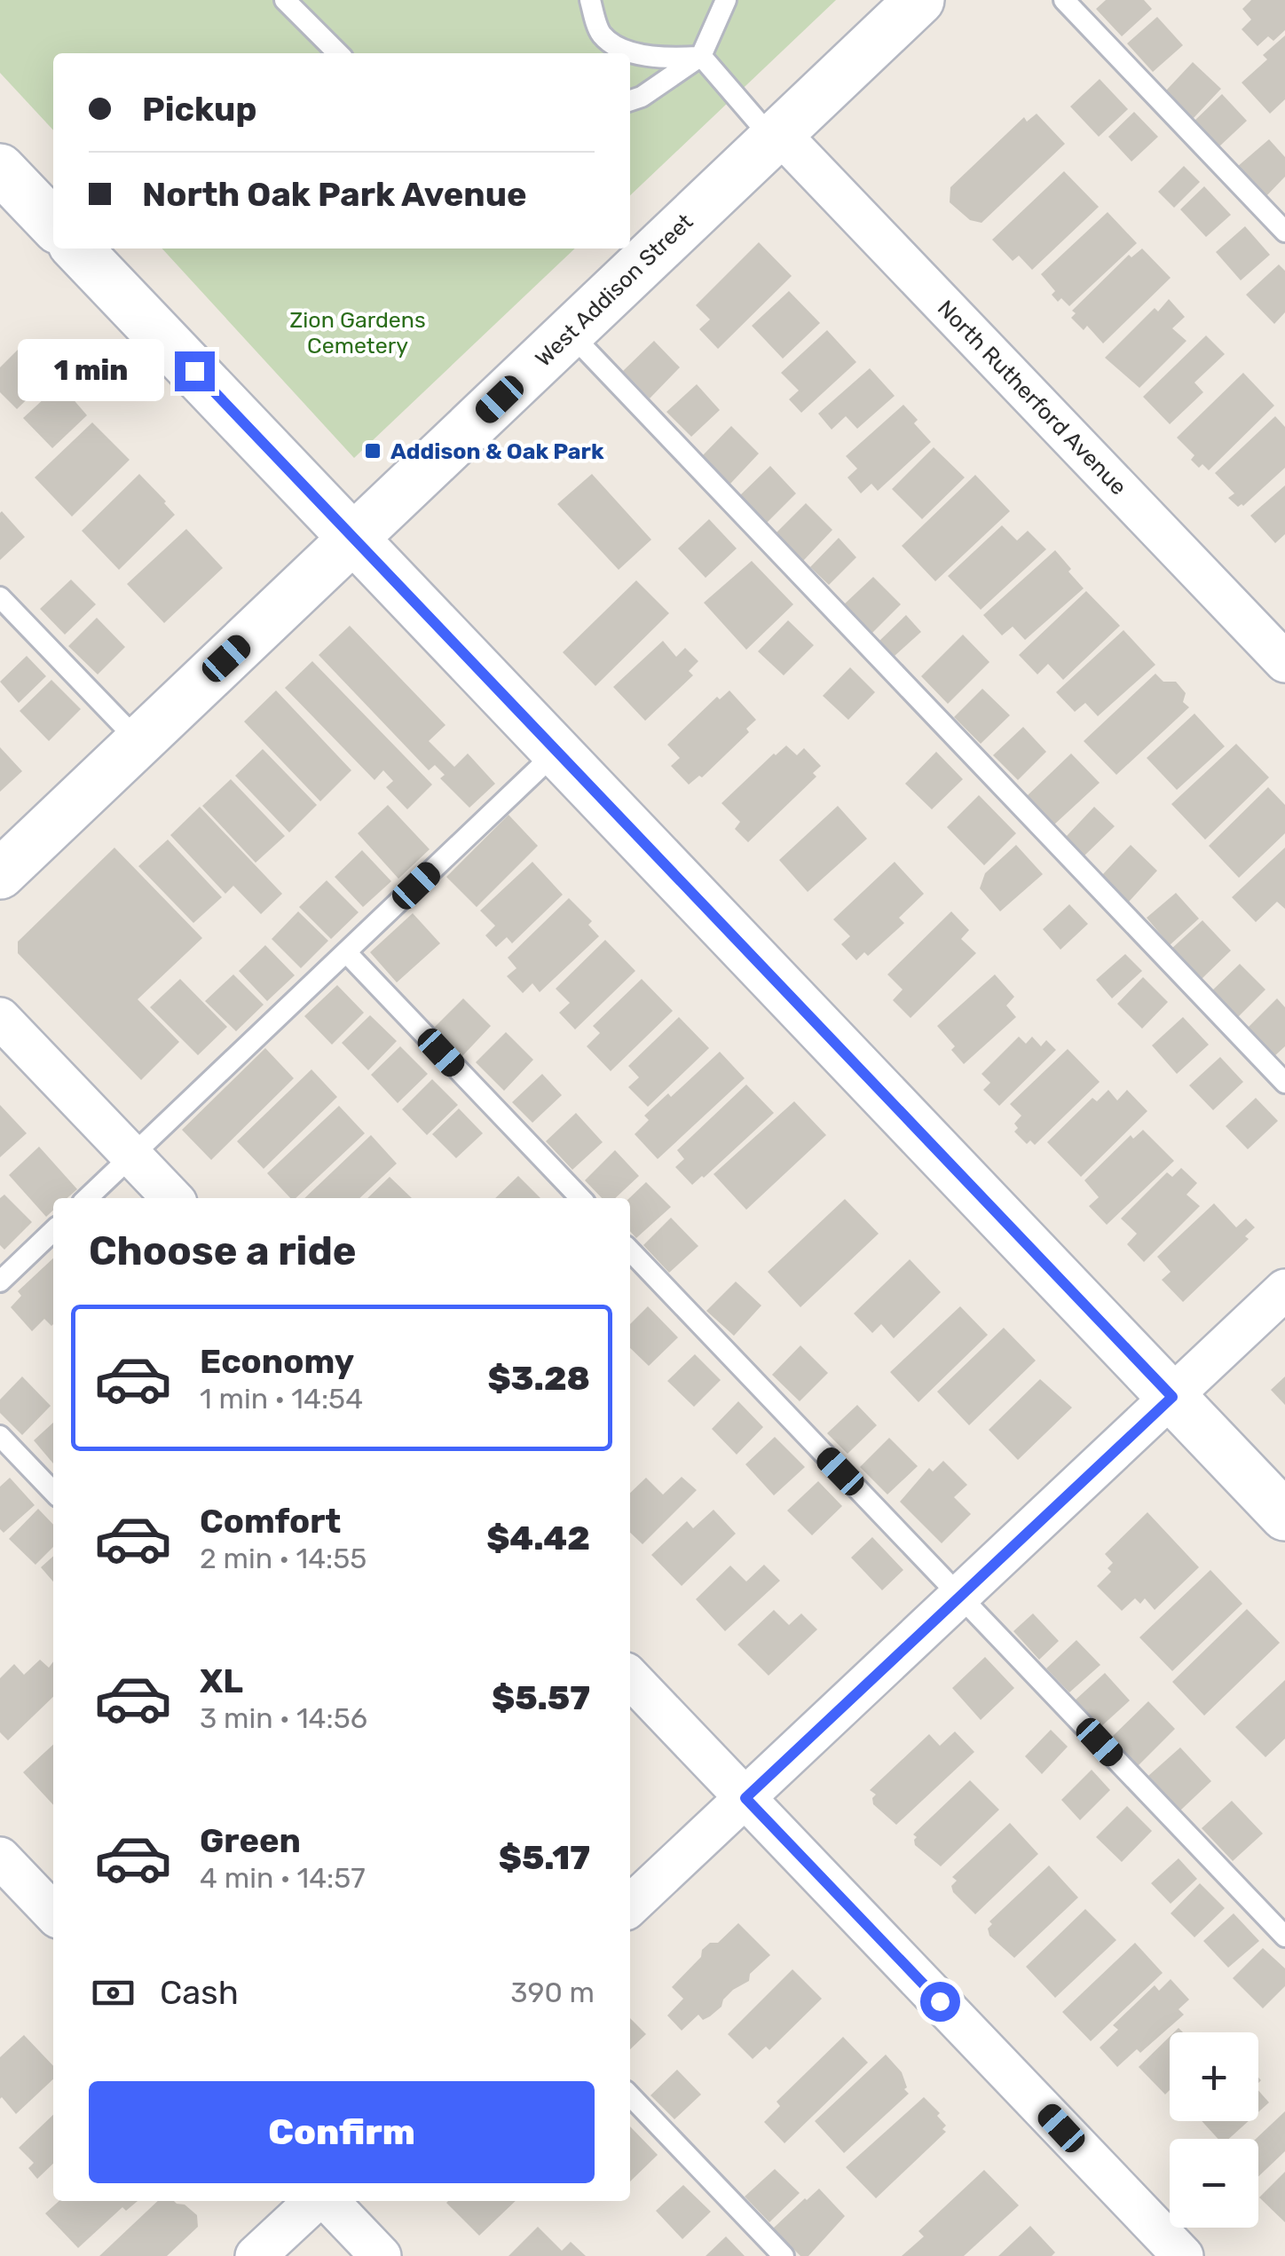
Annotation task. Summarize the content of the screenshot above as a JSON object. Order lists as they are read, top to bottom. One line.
{"streets":{"street":["West Addison Street","North Rutherford Avenue"]},"crossings":[["West Addison Street","North Rutherford Avenue"]],"parks":["Zion Gardens Cemetery"],"places":{"transit":["Addison & Oak Park"]},"page":{"banner":["Pickup","North Oak Park Avenue"],"bubble":"1 min","heading":"Choose a ride","list":[{"name":"Economy","note":"1 min · 14:54","value":"$3.28"},{"name":"Comfort","note":"2 min · 14:55","value":"$4.42"},{"name":"XL","note":"3 min · 14:56","value":"$5.57"},{"name":"Green","note":"4 min · 14:57","value":"$5.17"}],"pay":["Cash","390 m"],"map_buttons":["+","−"],"buttons":"Confirm"}}
